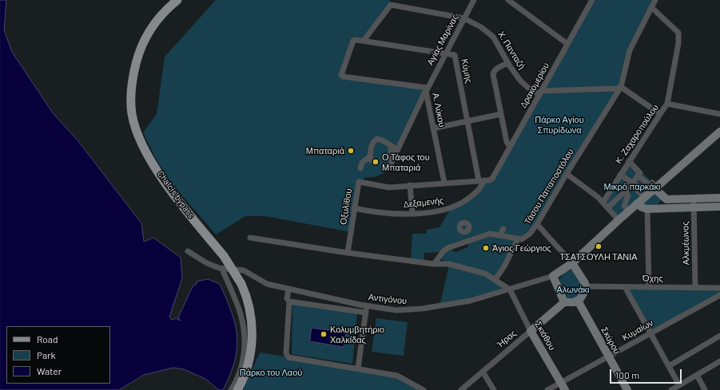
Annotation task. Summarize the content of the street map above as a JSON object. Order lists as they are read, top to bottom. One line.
{"streets":{"main road":["Chalcis bypass"],"street":["Αγίας Μαρίνας","Χ. Πανταζή","Κύμης","Δρακομερίου","Α. Λύκου","Κ. Ζαχαροπούλου","Τάσου Παπαποστόλου","Δεξαμενής","Οξυλίθου","Αλκμέωνος","Όχης","Αντιγόνου","Κυμαίων","Σκιάθου","Ήρας","Σκύρου"]},"crossings":[["Αγίας Μαρίνας","Χ. Πανταζή"],["Αγίας Μαρίνας","Κύμης"],["Αγίας Μαρίνας","Α. Λύκου"],["Χ. Πανταζή","Δρακομερίου"],["Χ. Πανταζή","Α. Λύκου"],["Κύμης","Δεξαμενής"],["Κύμης","Οξυλίθου"],["Δρακομερίου","Οξυλίθου"],["Α. Λύκου","Οξυλίθου"],["Κ. Ζαχαροπούλου","Τάσου Παπαποστόλου"],["Δεξαμενής","Οξυλίθου"],["Αλκμέωνος","Όχης"],["Αντιγόνου","Σκιάθου"],["Κυμαίων","Σκιάθου"],["Κυμαίων","Σκύρου"],["Σκιάθου","Ήρας"]],"parks":["Πάρκο Αγίου Σπυρίδωνα","Μικρό παρκάκι","Αλωνάκι","Πάρκο του Λαού"],"places":["Μπαταριά","Ο Τάφος του Μπαταριά","ΤΣΑΤΣΟΥΛΗ ΤΑΝΙΑ","Άγιος Γεώργιος","Κολυμβητήριο Χαλκίδας"],"legend":["Road","Park","Water"],"scale_bar":"100 m"}
